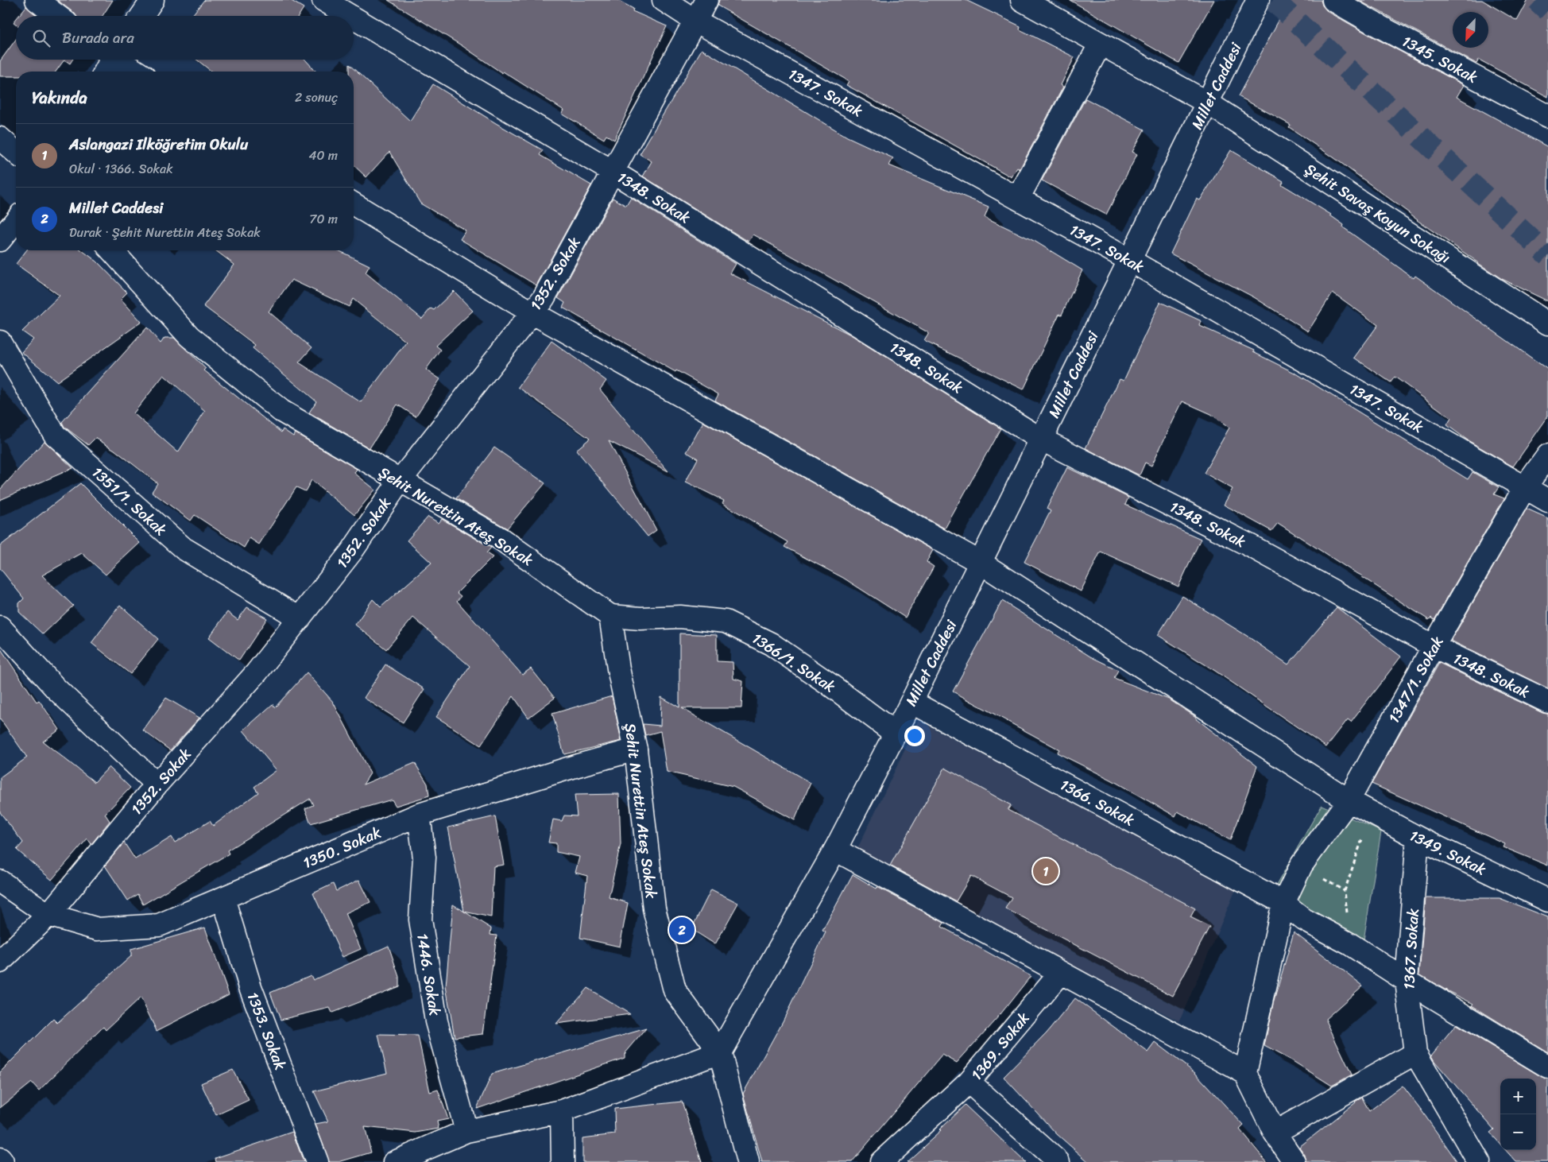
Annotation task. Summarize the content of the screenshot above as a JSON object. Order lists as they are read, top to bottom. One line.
{"streets":{"street":["1345. Sokak","Millet Caddesi","1347. Sokak","1348. Sokak","Şehit Savaş Koyun Sokağı","1352. Sokak","1351/1. Sokak","Şehit Nurettin Ateş Sokak","1366/1. Sokak","1347/1. Sokak","1366. Sokak","1350. Sokak","1349. Sokak","1367. Sokak","1446. Sokak","1353. Sokak","1369. Sokak"]},"crossings":[["Millet Caddesi","1347. Sokak"],["Millet Caddesi","1348. Sokak"],["Millet Caddesi","Şehit Savaş Koyun Sokağı"],["Millet Caddesi","Şehit Nurettin Ateş Sokak"],["Millet Caddesi","1366/1. Sokak"],["Millet Caddesi","1366. Sokak"],["Millet Caddesi","1349. Sokak"],["1347. Sokak","1352. Sokak"],["1347. Sokak","1347/1. Sokak"],["1348. Sokak","1352. Sokak"],["1348. Sokak","1347/1. Sokak"],["1352. Sokak","1351/1. Sokak"],["1352. Sokak","Şehit Nurettin Ateş Sokak"],["1352. Sokak","1350. Sokak"],["1352. Sokak","1349. Sokak"],["Şehit Nurettin Ateş Sokak","1366/1. Sokak"],["Şehit Nurettin Ateş Sokak","1350. Sokak"],["1347/1. Sokak","1366. Sokak"],["1347/1. Sokak","1349. Sokak"],["1366. Sokak","1367. Sokak"],["1350. Sokak","1446. Sokak"],["1350. Sokak","1353. Sokak"],["1349. Sokak","1367. Sokak"]],"north":"bottom left","page":{"search":"Burada ara","heading":["Yakında","2 sonuç"],"list":[{"mark":"1","name":"Aslangazi Ilköğretim Okulu","note":"Okul · 1366. Sokak","value":"40 m"},{"mark":"2","name":"Millet Caddesi","note":"Durak · Şehit Nurettin Ateş Sokak","value":"70 m"}],"pins":["1","2"],"map_buttons":["+","−"]}}
